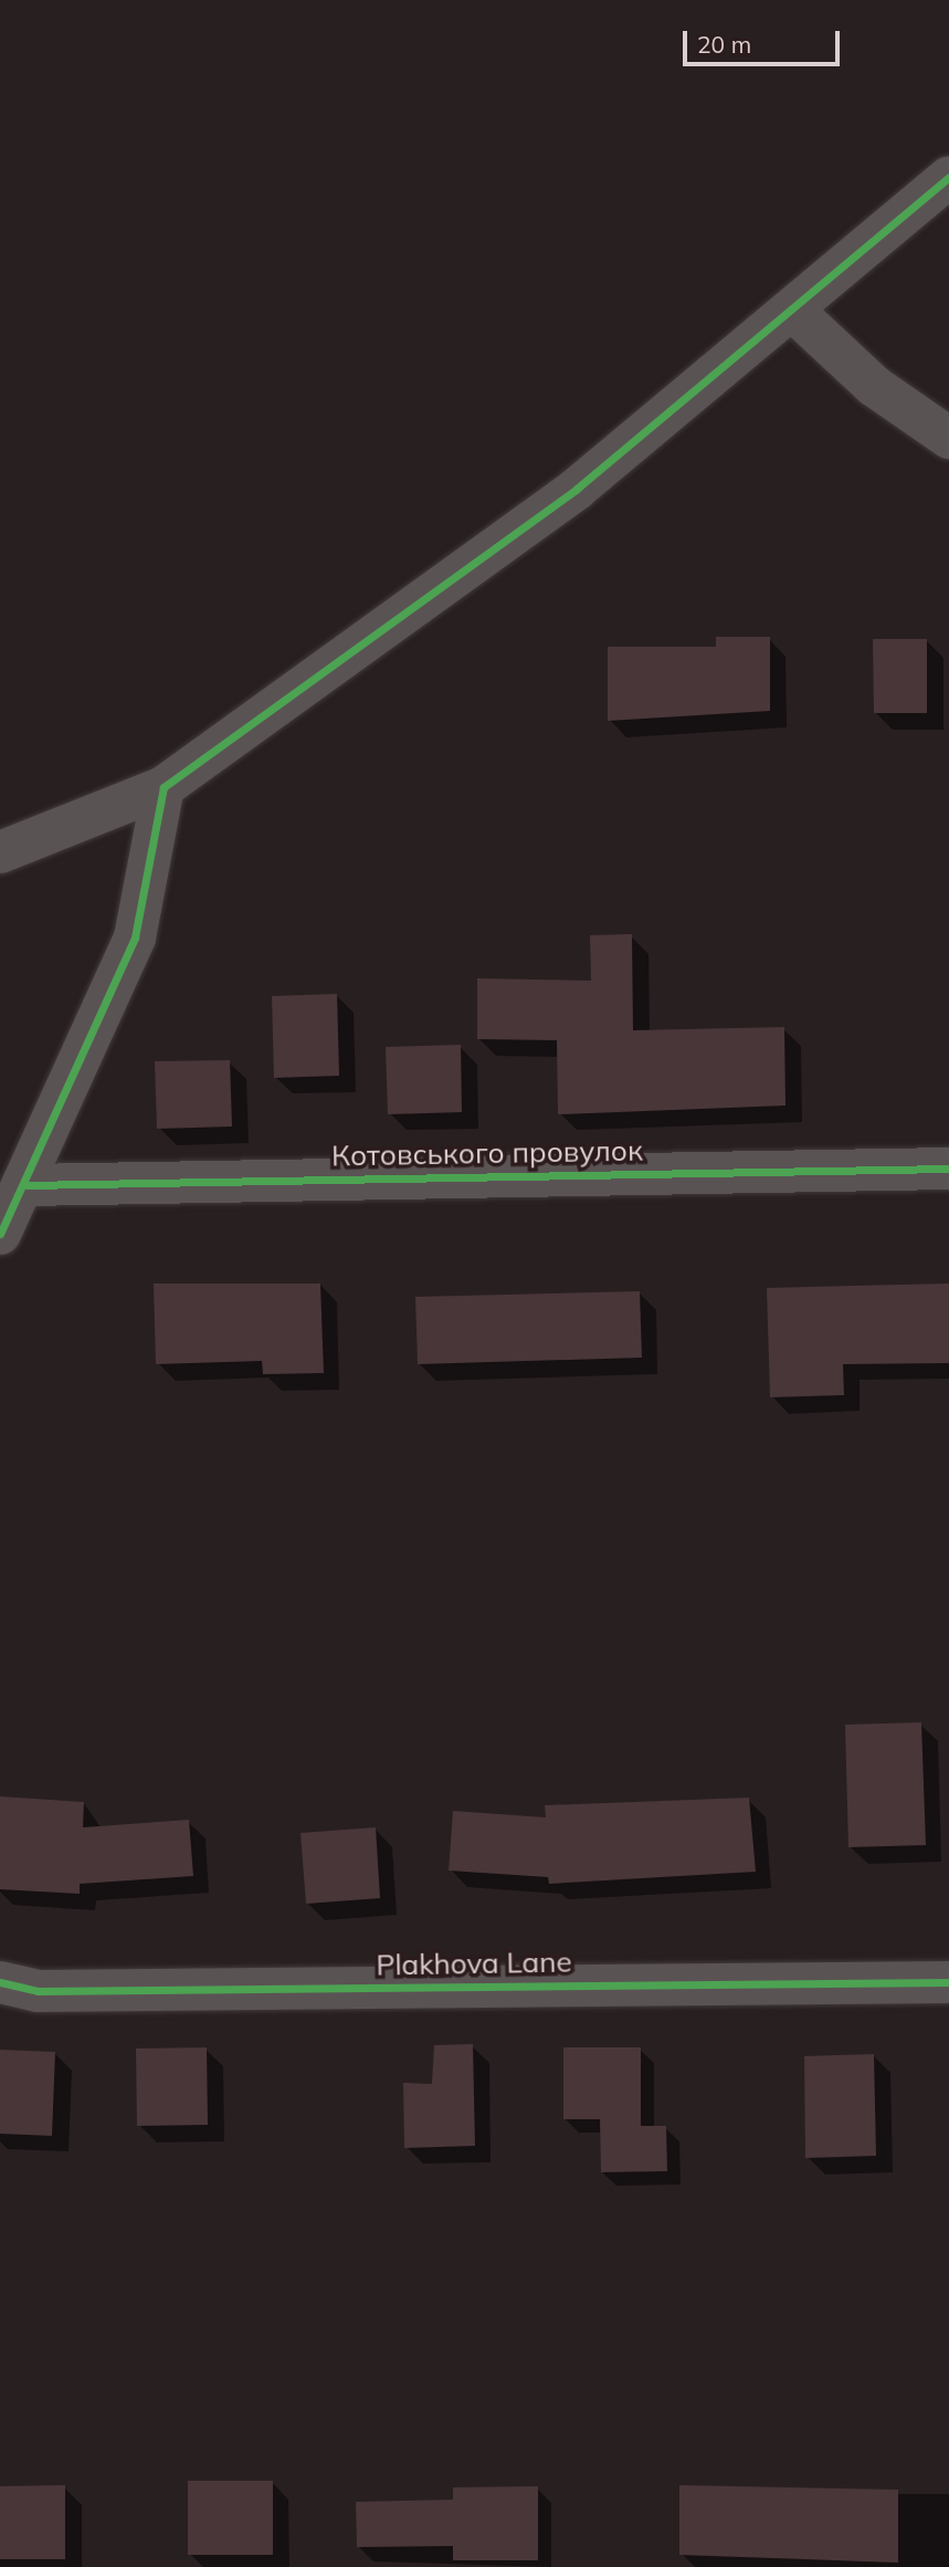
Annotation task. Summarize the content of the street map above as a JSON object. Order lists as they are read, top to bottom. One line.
{"streets":{"street":["Котовського провулок","Plakhova Lane"]},"scale_bar":"20 m"}
